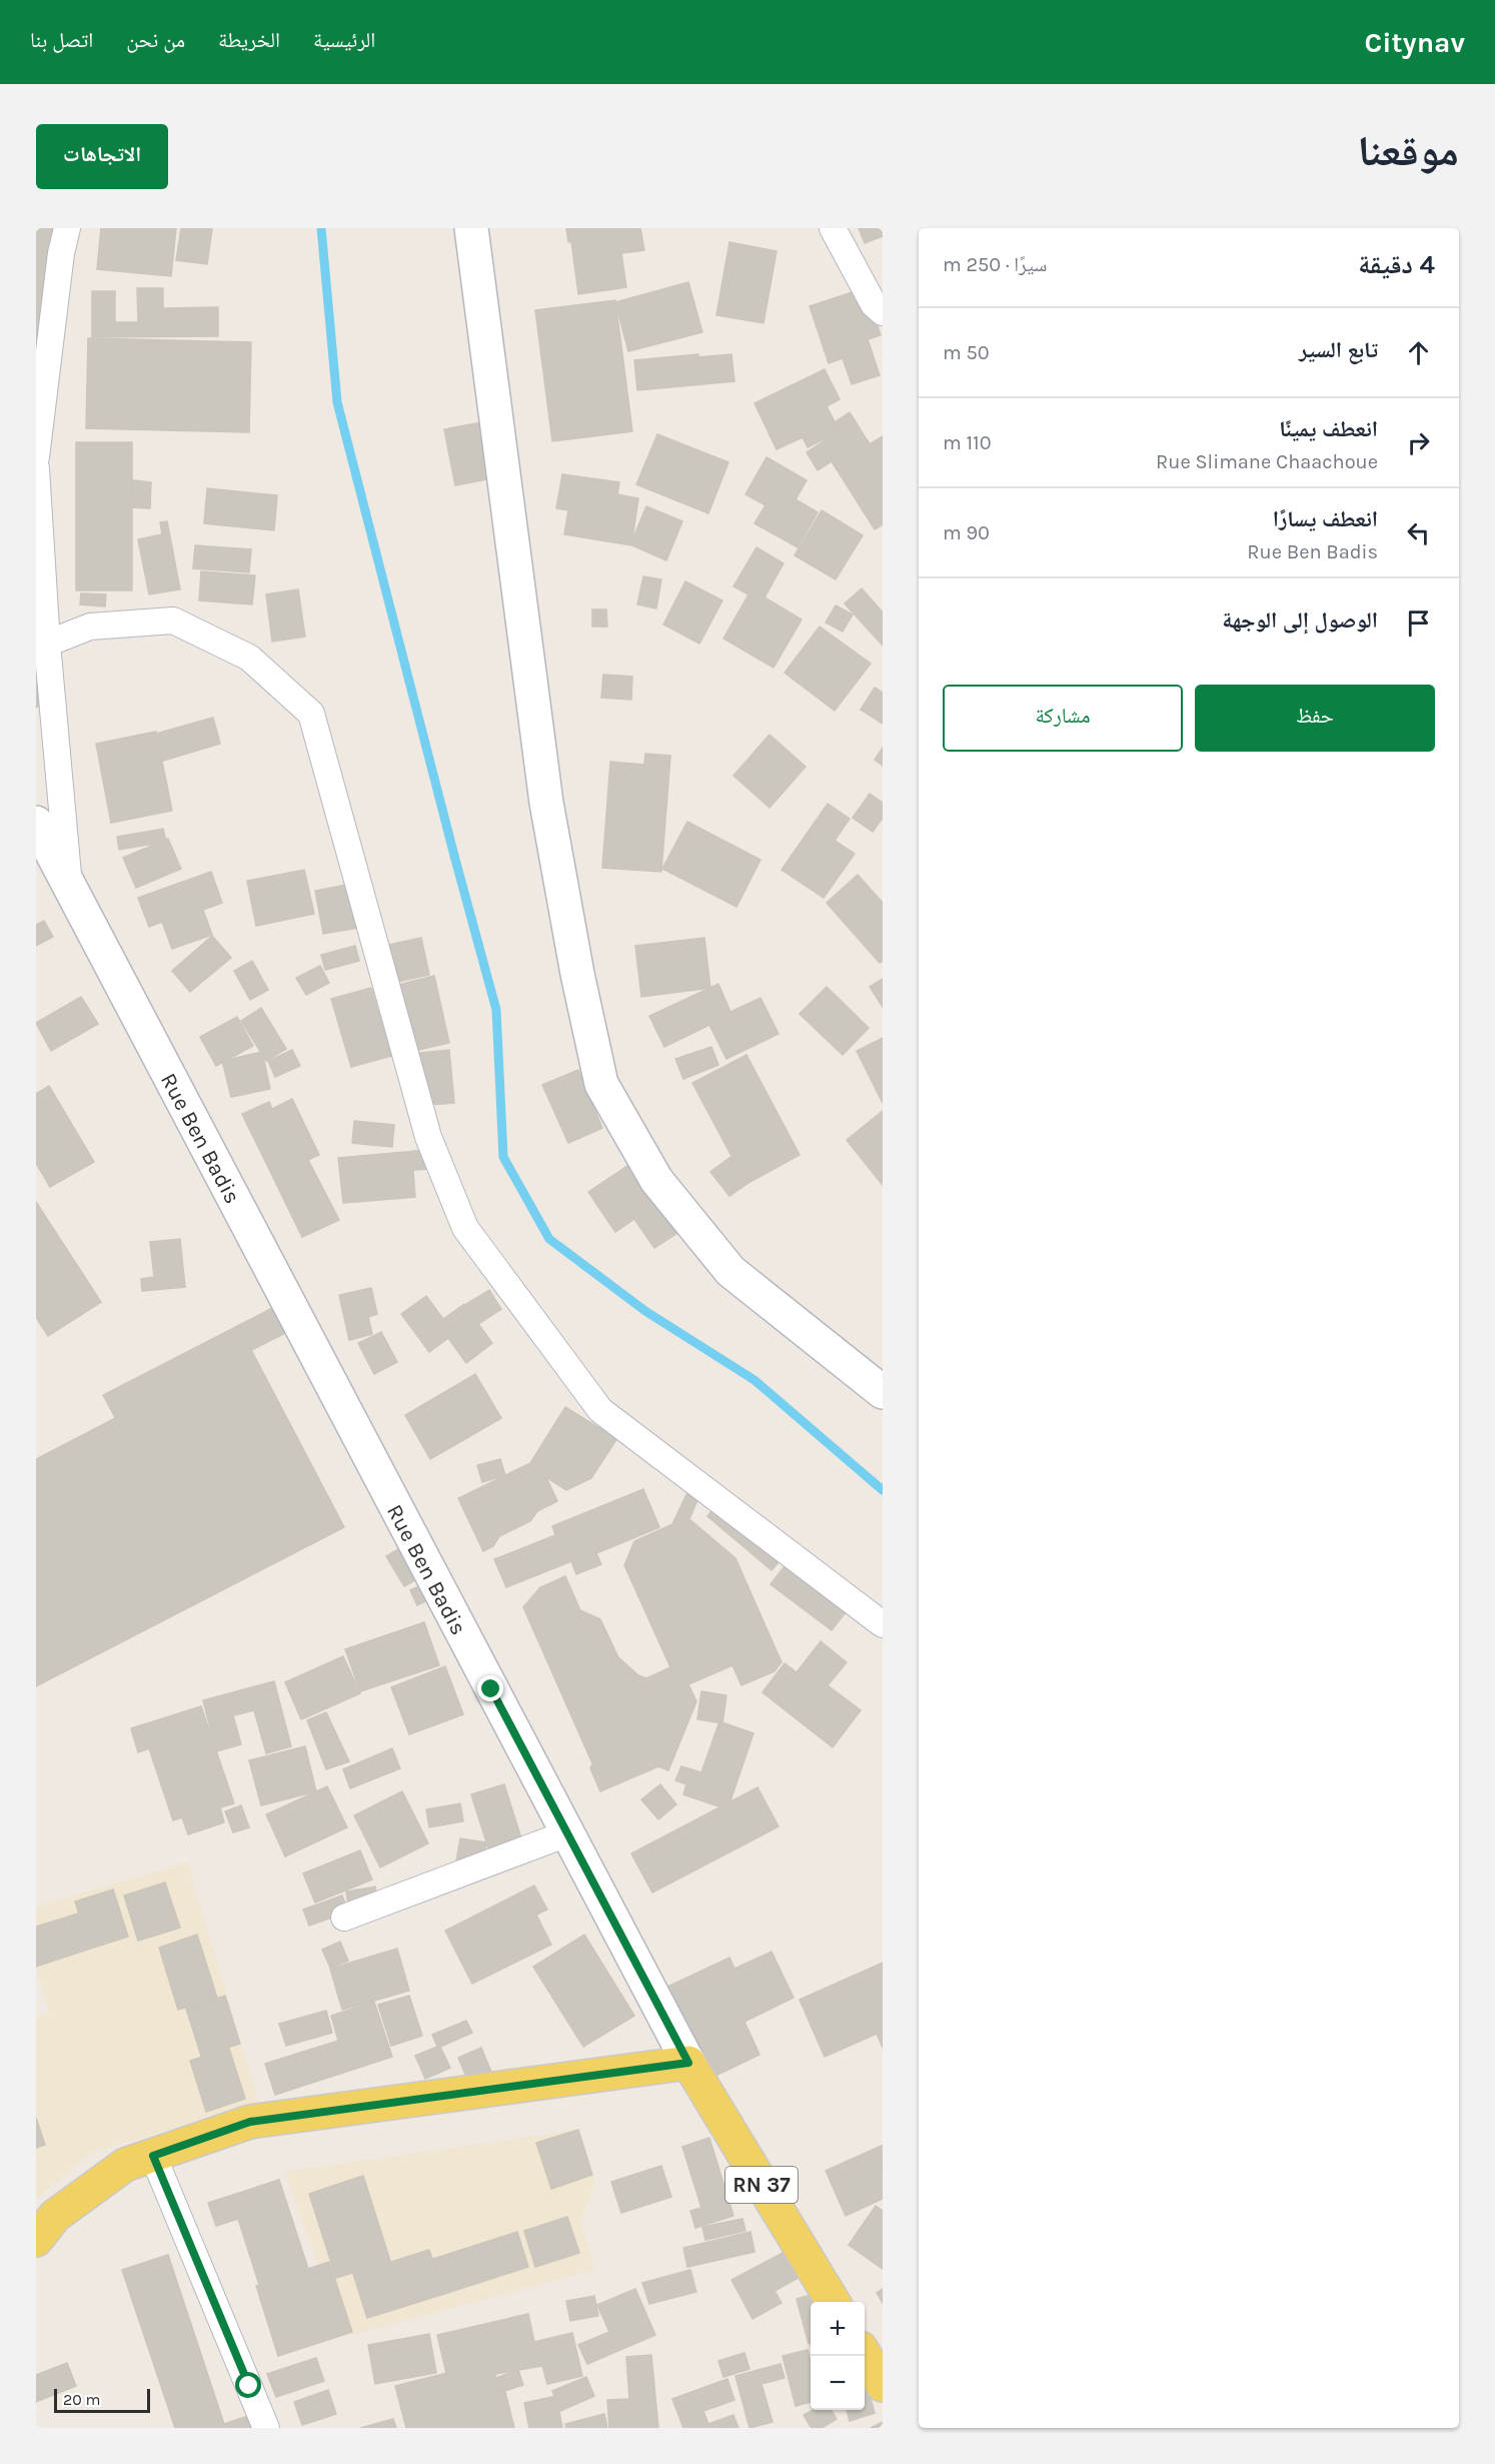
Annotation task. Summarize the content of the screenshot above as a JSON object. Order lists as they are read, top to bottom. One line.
{"streets":{"main road":["Rue Ben Badis","RN 37"]},"scale_bar":"20 m","page":{"header":"Citynav","nav":["الرئيسية","الخريطة","من نحن","اتصل بنا"],"title":"موقعنا","buttons":["الاتجاهات",["حفظ","مشاركة"]],"heading":["4 دقيقة","سيرًا · 250 m"],"list":[["تابع السير","50 m"],["انعطف يمينًا","Rue Slimane Chaachoue","110 m"],["انعطف يسارًا","Rue Ben Badis","90 m"],"الوصول إلى الوجهة"],"map_buttons":["+","−"],"scale":"20 m"}}
